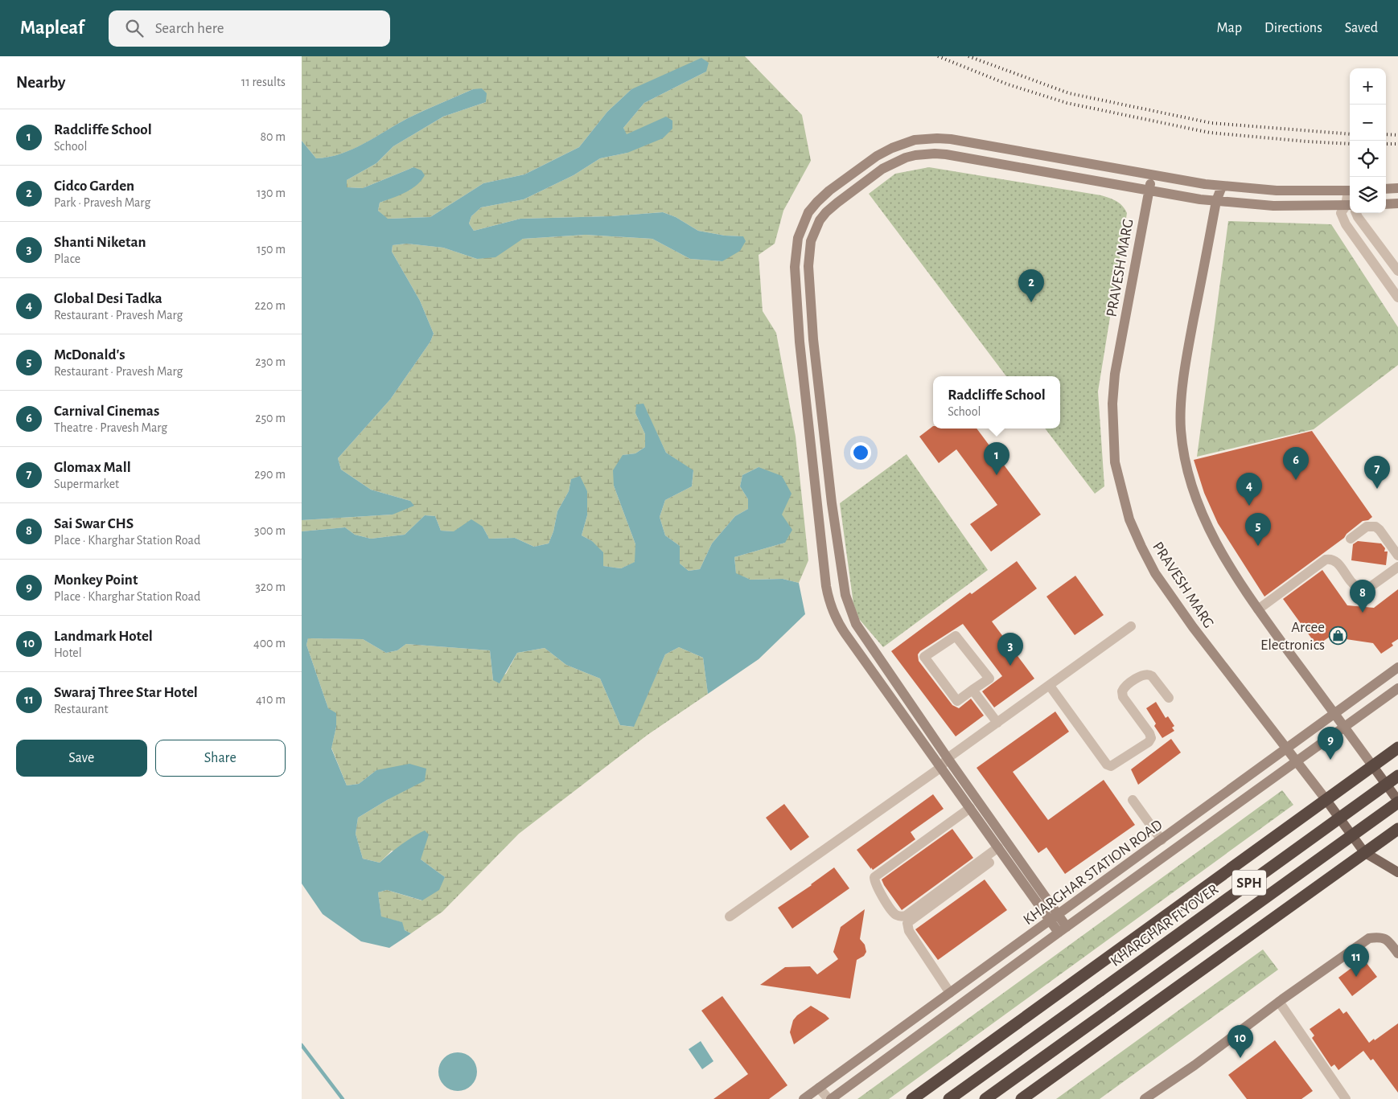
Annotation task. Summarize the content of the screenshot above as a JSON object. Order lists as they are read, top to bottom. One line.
{"streets":{"highway":["SPH","KHARGHAR FLYOVER"],"main road":["PRAVESH MARG"],"street":["KHARGHAR STATION ROAD"]},"crossings":[["PRAVESH MARG","KHARGHAR STATION ROAD"]],"places":{"shop":["Arcee Electronics"]},"page":{"header":"Mapleaf","search":"Search here","nav":["Map","Directions","Saved"],"heading":["Nearby","11 results"],"map_buttons":["+","−"],"list":[{"mark":"1","name":"Radcliffe School","note":"School","value":"80 m"},{"mark":"2","name":"Cidco Garden","note":"Park · Pravesh Marg","value":"130 m"},{"mark":"3","name":"Shanti Niketan","note":"Place","value":"150 m"},{"mark":"4","name":"Global Desi Tadka","note":"Restaurant · Pravesh Marg","value":"220 m"},{"mark":"5","name":"McDonald's","note":"Restaurant · Pravesh Marg","value":"230 m"},{"mark":"6","name":"Carnival Cinemas","note":"Theatre · Pravesh Marg","value":"250 m"},{"mark":"7","name":"Glomax Mall","note":"Supermarket","value":"290 m"},{"mark":"8","name":"Sai Swar CHS","note":"Place · Kharghar Station Road","value":"300 m"},{"mark":"9","name":"Monkey Point","note":"Place · Kharghar Station Road","value":"320 m"},{"mark":"10","name":"Landmark Hotel","note":"Hotel","value":"400 m"},{"mark":"11","name":"Swaraj Three Star Hotel","note":"Restaurant","value":"410 m"}],"pins":["2","1","6","7","4","5","8","3","9","11","10"],"popup":["Radcliffe School","School"],"buttons":["Save","Share"]}}
